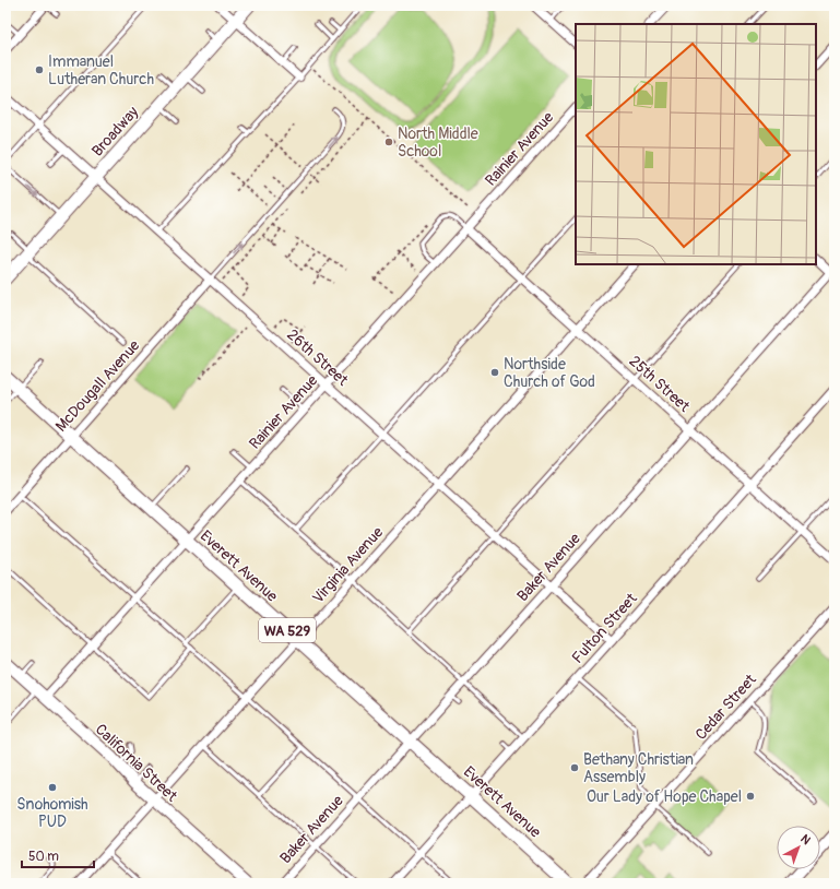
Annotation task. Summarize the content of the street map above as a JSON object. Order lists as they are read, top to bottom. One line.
{"streets":{"main road":["Broadway","Everett Avenue","WA 529"],"street":["Rainier Avenue","26th Street","25th Street","McDougall Avenue","Virginia Avenue","Baker Avenue","Fulton Street","Cedar Street","California Street"]},"crossings":[["Broadway","26th Street"],["Rainier Avenue","26th Street"],["Rainier Avenue","25th Street"],["Rainier Avenue","Everett Avenue"],["Rainier Avenue","California Street"],["26th Street","McDougall Avenue"],["26th Street","Virginia Avenue"],["26th Street","Baker Avenue"],["26th Street","Fulton Street"],["25th Street","Virginia Avenue"],["25th Street","Baker Avenue"],["25th Street","Fulton Street"],["McDougall Avenue","Everett Avenue"],["Virginia Avenue","Everett Avenue"],["Virginia Avenue","California Street"],["Everett Avenue","Baker Avenue"],["Everett Avenue","Fulton Street"]],"places":["Immanuel Lutheran Church","North Middle School","Northside Church of God","Bethany Christian Assembly","Snohomish PUD","Our Lady of Hope Chapel"],"scale_bar":"50 m","north":"top right"}
